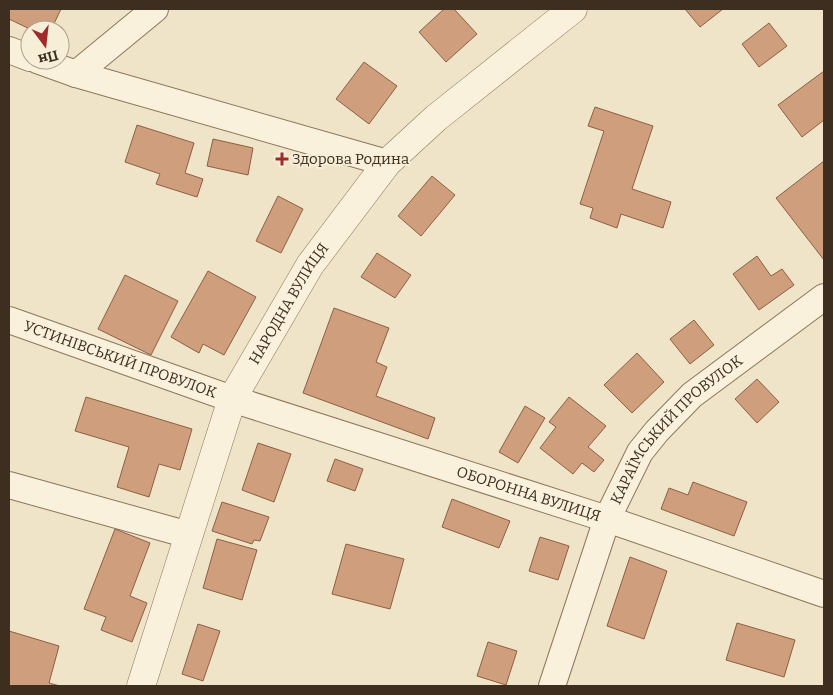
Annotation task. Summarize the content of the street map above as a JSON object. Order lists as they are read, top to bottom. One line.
{"streets":{"street":["НАРОДНА ВУЛИЦЯ","УСТИНІВСЬКИЙ ПРОВУЛОК","КАРАЇМСЬКИЙ ПРОВУЛОК","ОБОРОННА ВУЛИЦЯ"]},"crossings":[["НАРОДНА ВУЛИЦЯ","УСТИНІВСЬКИЙ ПРОВУЛОК"],["НАРОДНА ВУЛИЦЯ","ОБОРОННА ВУЛИЦЯ"],["УСТИНІВСЬКИЙ ПРОВУЛОК","ОБОРОННА ВУЛИЦЯ"],["КАРАЇМСЬКИЙ ПРОВУЛОК","ОБОРОННА ВУЛИЦЯ"]],"places":{"health":["Здорова Родина"]},"north":"bottom"}
